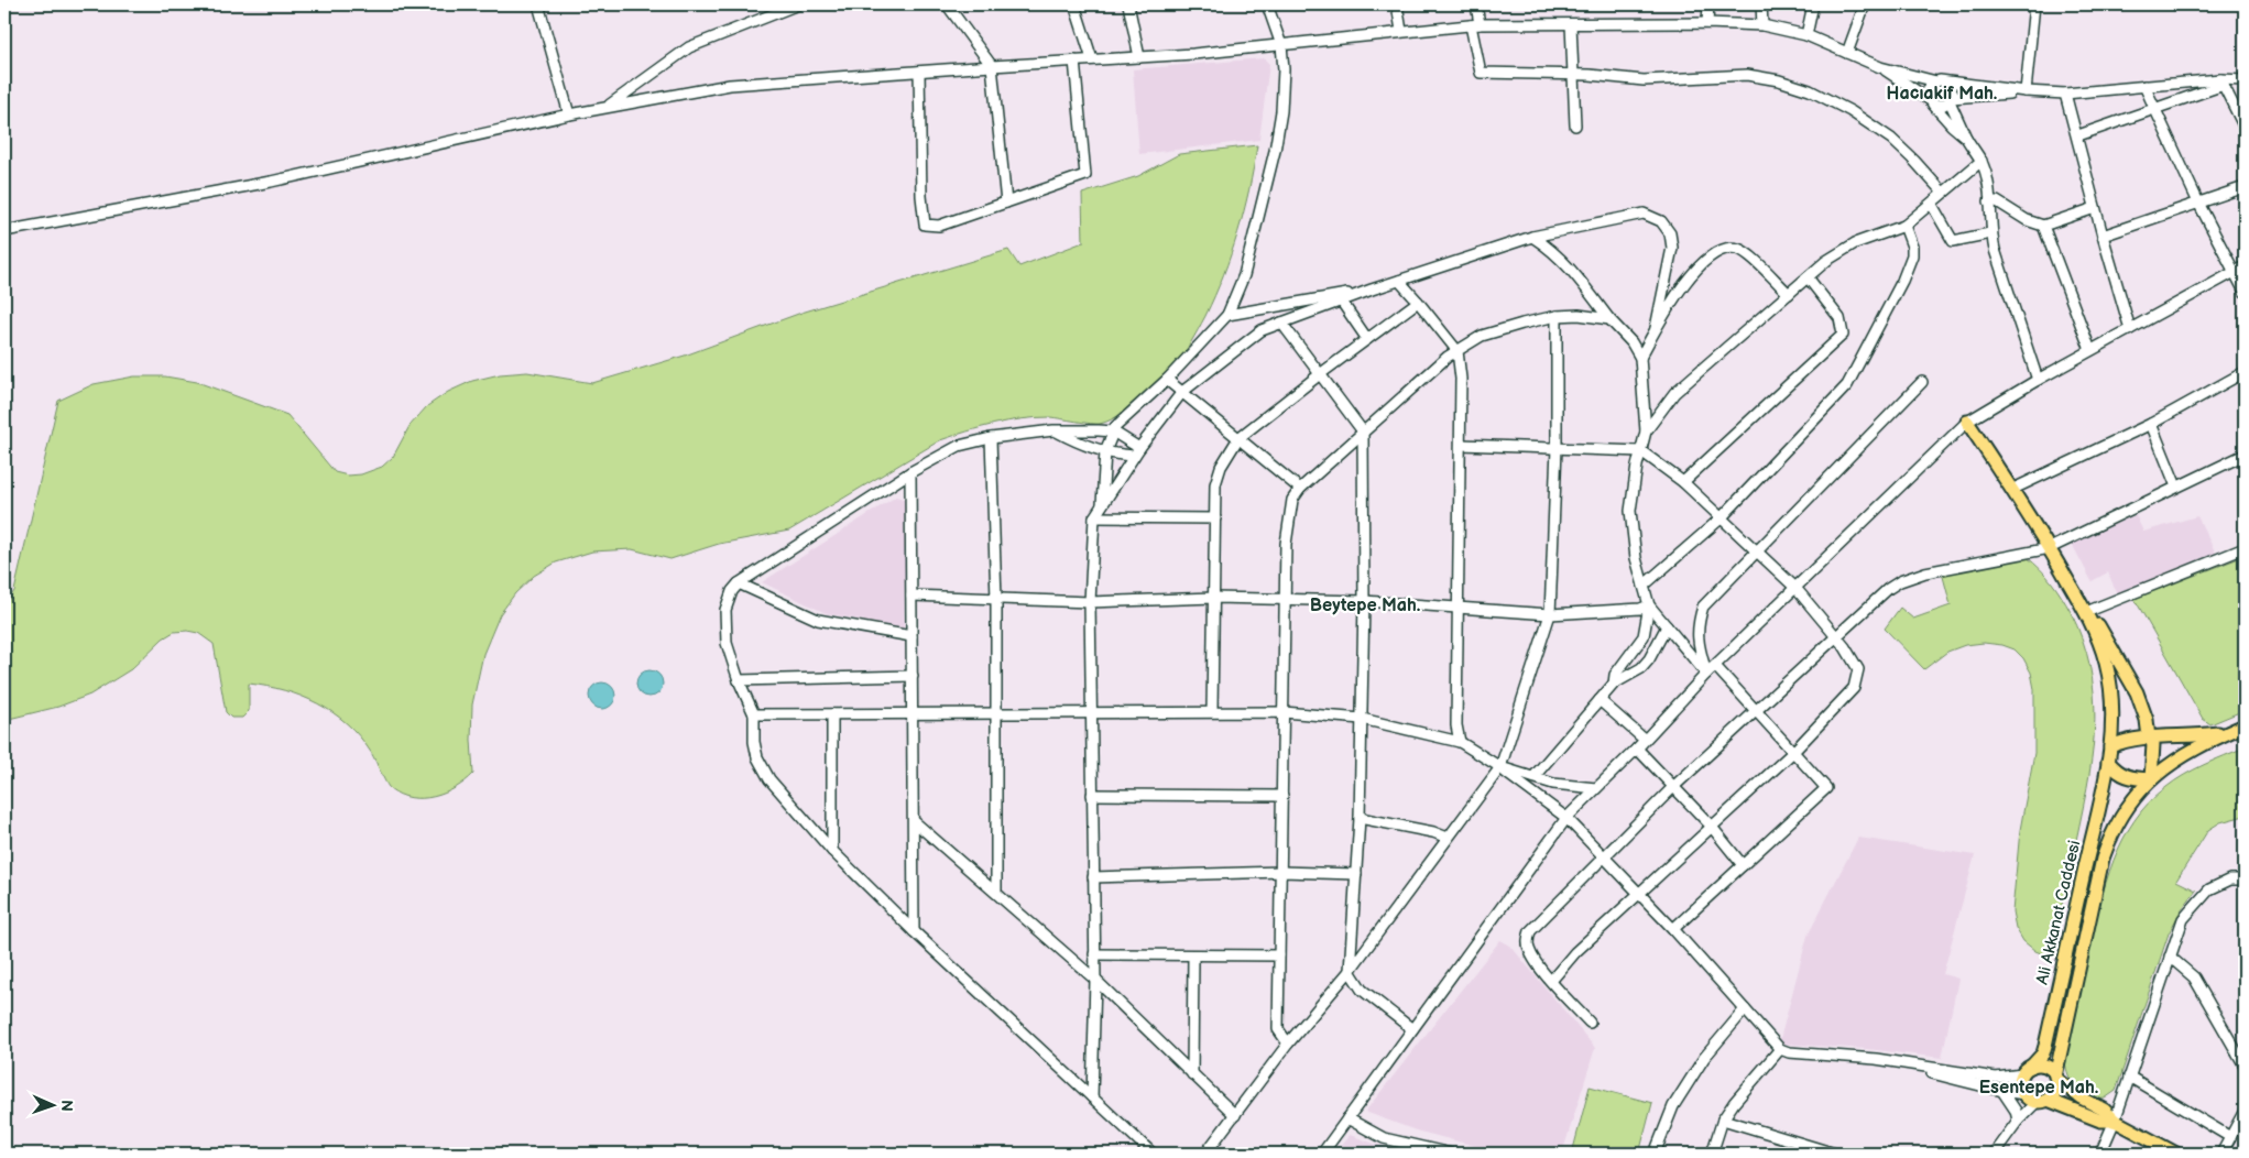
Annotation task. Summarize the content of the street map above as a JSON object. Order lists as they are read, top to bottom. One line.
{"streets":{"main road":["Ali Akkanat Caddesi"]},"districts":["Hacıakif Mah.","Beytepe Mah.","Esentepe Mah."],"north":"right"}
